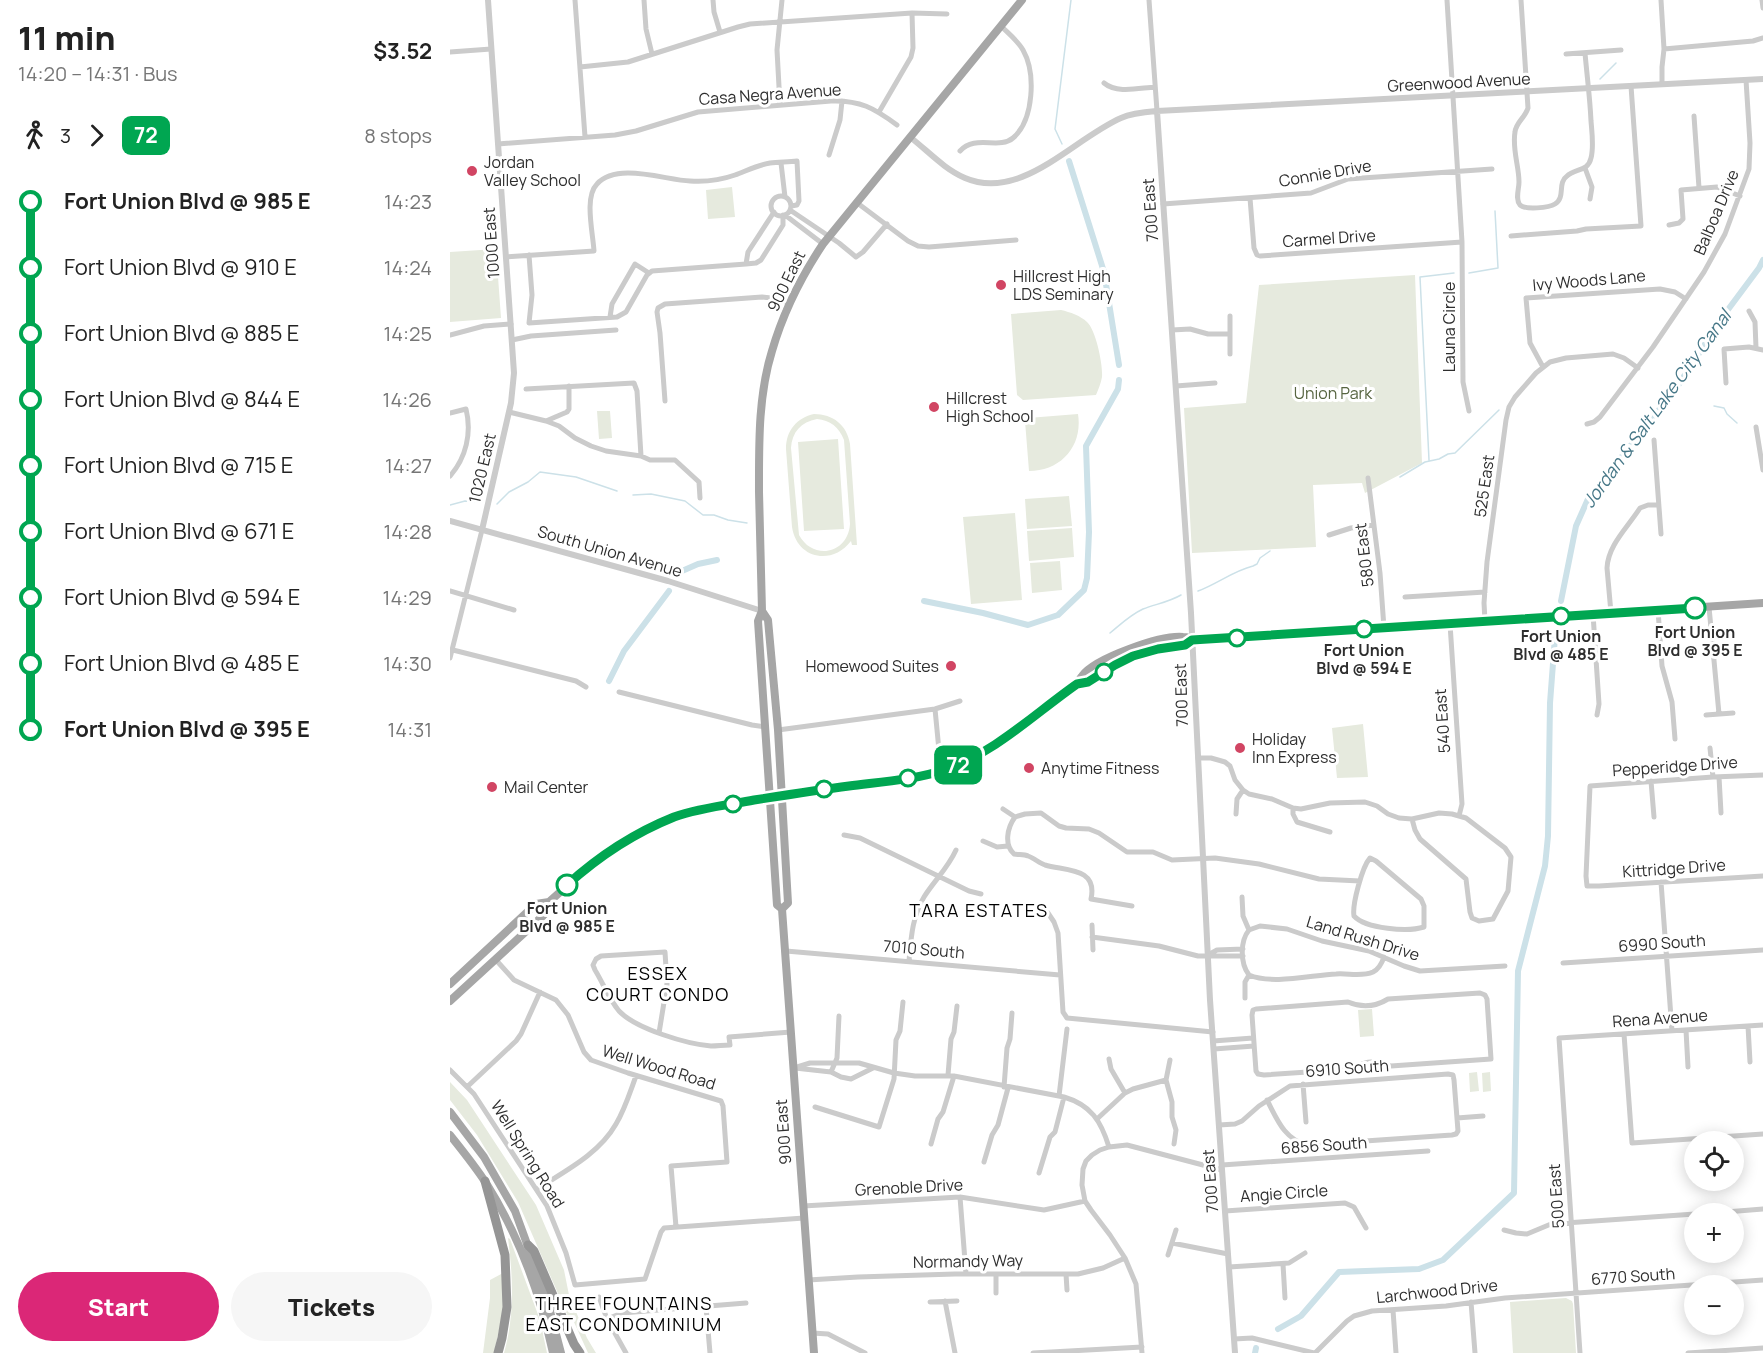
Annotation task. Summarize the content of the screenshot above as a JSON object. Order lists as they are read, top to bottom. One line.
{"streets":{"main road":["900 East"],"street":["Greenwood Avenue","Casa Negra Avenue","Connie Drive","700 East","Balboa Drive","Carmel Drive","1000 East","Ivy Woods Lane","Launa Circle","1020 East","525 East","South Union Avenue","580 East","540 East","Pepperidge Drive","Kittridge Drive","Land Rush Drive","6990 South","7010 South","Rena Avenue","Well Wood Road","6910 South","6856 South","Well Spring Road","Grenoble Drive","Angie Circle","500 East","Normandy Way","6770 South","Larchwood Drive"]},"crossings":[["Greenwood Avenue","700 East"],["Greenwood Avenue","Balboa Drive"],["Greenwood Avenue","900 East"],["Greenwood Avenue","Launa Circle"],["Casa Negra Avenue","1000 East"],["Connie Drive","700 East"],["Connie Drive","Carmel Drive"],["Connie Drive","Launa Circle"],["700 East","6910 South"],["700 East","6856 South"],["700 East","Angie Circle"],["700 East","Larchwood Drive"],["Balboa Drive","Ivy Woods Lane"],["Carmel Drive","Launa Circle"],["1000 East","1020 East"],["Ivy Woods Lane","525 East"],["900 East","South Union Avenue"],["900 East","7010 South"],["900 East","Grenoble Drive"],["900 East","Normandy Way"],["1020 East","South Union Avenue"],["Pepperidge Drive","Kittridge Drive"],["Rena Avenue","500 East"],["Well Wood Road","Well Spring Road"],["500 East","6770 South"],["500 East","Larchwood Drive"],["6770 South","Larchwood Drive"]],"districts":["TARA ESTATES","ESSEX COURT CONDO","THREE FOUNTAINS EAST CONDOMINIUM"],"water":["Jordan & Salt Lake City Canal"],"parks":["Union Park"],"places":["Jordan Valley School","Hillcrest High LDS Seminary","Hillcrest High School","Fort Union Blvd @ 395 E","Fort Union Blvd @ 485 E","Fort Union Blvd @ 594 E","Homewood Suites","Holiday Inn Express","Anytime Fitness","Mail Center","Fort Union Blvd @ 985 E"],"lines":["bus line 72"],"page":{"heading":["11 min","14:20 – 14:31 · Bus","$3.52"],"on_map":"72","legs":["3","72","8 stops"],"list":[{"name":"Fort Union Blvd @ 985 E","value":"14:23"},{"name":"Fort Union Blvd @ 910 E","value":"14:24"},{"name":"Fort Union Blvd @ 885 E","value":"14:25"},{"name":"Fort Union Blvd @ 844 E","value":"14:26"},{"name":"Fort Union Blvd @ 715 E","value":"14:27"},{"name":"Fort Union Blvd @ 671 E","value":"14:28"},{"name":"Fort Union Blvd @ 594 E","value":"14:29"},{"name":"Fort Union Blvd @ 485 E","value":"14:30"},{"name":"Fort Union Blvd @ 395 E","value":"14:31"}],"map_buttons":["+","−"],"buttons":["Start","Tickets"]}}
